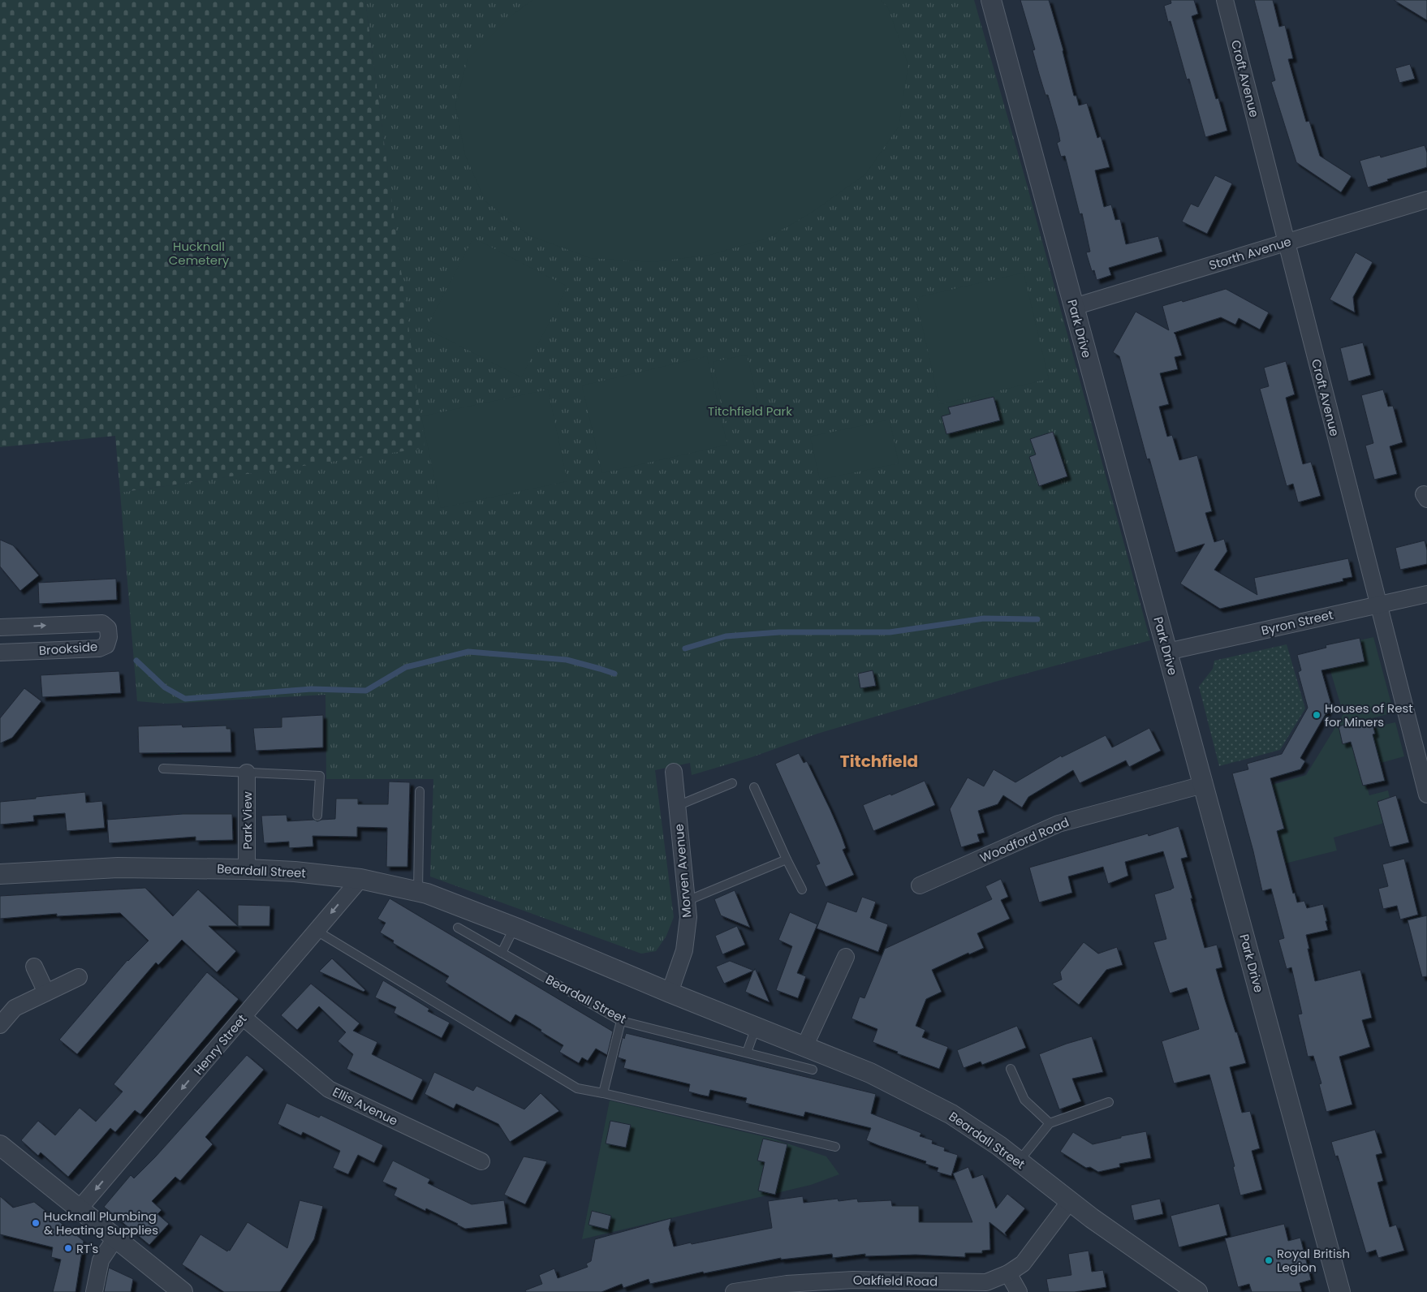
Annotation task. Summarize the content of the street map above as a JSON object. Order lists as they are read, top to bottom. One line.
{"streets":{"street":["Croft Avenue","Storth Avenue","Park Drive","Byron Street","Brookside","Park View","Woodford Road","Beardall Street","Morven Avenue","Henry Street","Ellis Avenue","Oakfield Road"]},"crossings":[["Croft Avenue","Storth Avenue"],["Croft Avenue","Byron Street"],["Storth Avenue","Park Drive"],["Park Drive","Byron Street"],["Park Drive","Woodford Road"],["Park View","Beardall Street"],["Beardall Street","Morven Avenue"],["Beardall Street","Henry Street"],["Beardall Street","Oakfield Road"],["Henry Street","Ellis Avenue"]],"one_way":["Henry Street"],"districts":["Titchfield"],"parks":["Hucknall Cemetery","Titchfield Park"],"places":["Houses of Rest for Miners","Hucknall Plumbing & Heating Supplies","RT's","Royal British Legion"]}
